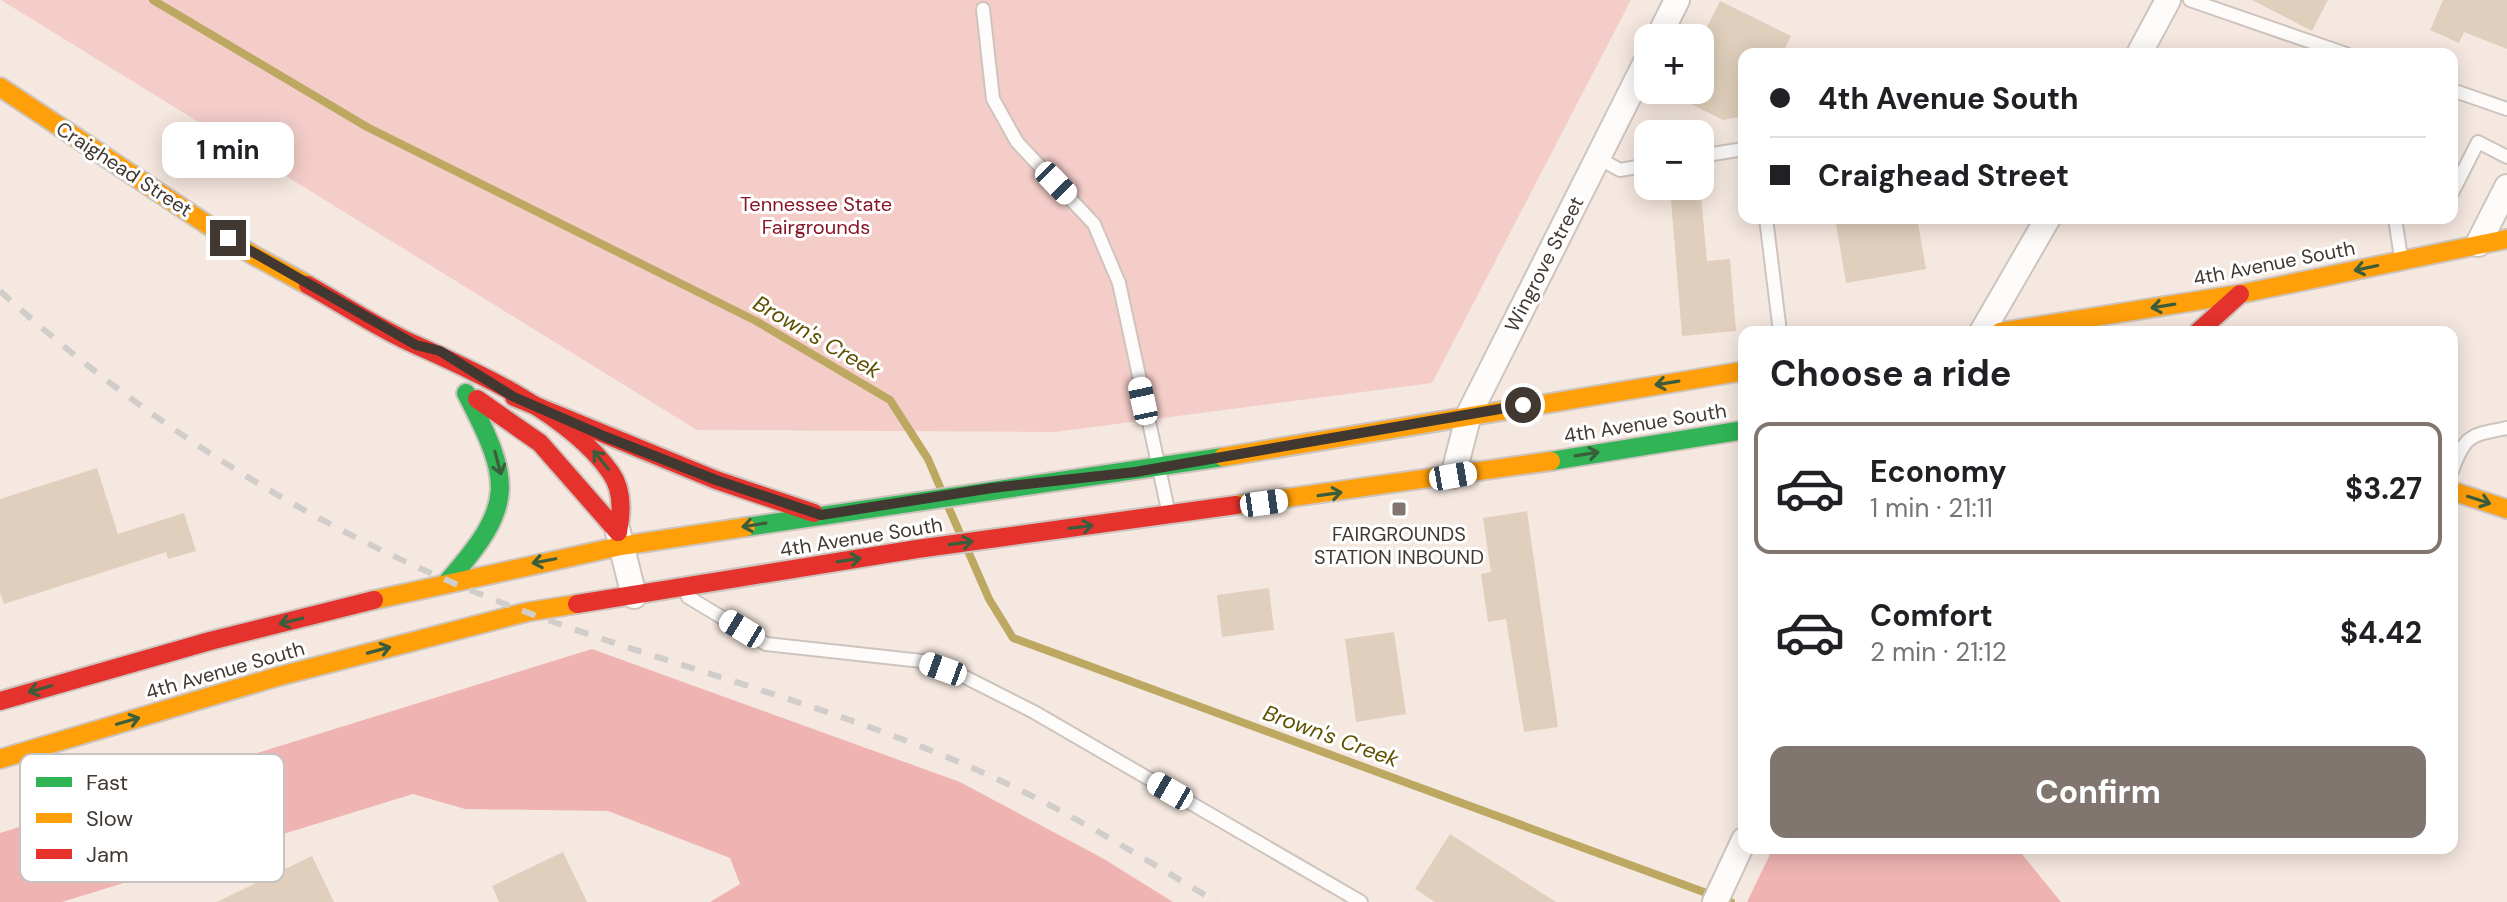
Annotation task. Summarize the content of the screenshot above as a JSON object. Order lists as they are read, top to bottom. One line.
{"streets":{"main road":["Craighead Street","4th Avenue South"],"street":["Wingrove Street"]},"crossings":[["Craighead Street","4th Avenue South"],["4th Avenue South","Wingrove Street"]],"water":["Brown's Creek"],"parks":["Tennessee State Fairgrounds"],"places":{"transit":["FAIRGROUNDS STATION INBOUND"]},"legend":["Fast","Slow","Jam"],"page":{"map_buttons":["+","−"],"banner":["4th Avenue South","Craighead Street"],"bubble":"1 min","heading":"Choose a ride","list":[{"name":"Economy","note":"1 min · 21:11","value":"$3.27"},{"name":"Comfort","note":"2 min · 21:12","value":"$4.42"}],"buttons":"Confirm"}}
